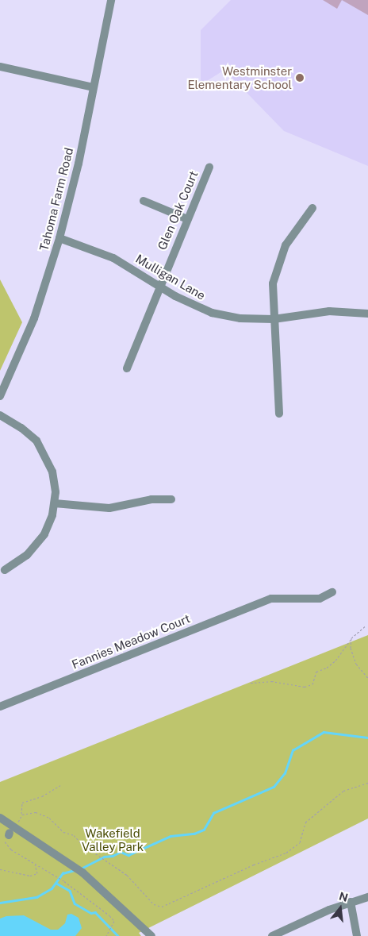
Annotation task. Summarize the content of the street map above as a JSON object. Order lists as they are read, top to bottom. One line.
{"streets":{"street":["Tahoma Farm Road","Glen Oak Court","Mulligan Lane","Fannies Meadow Court"]},"crossings":[["Tahoma Farm Road","Mulligan Lane"],["Glen Oak Court","Mulligan Lane"]],"parks":["Wakefield Valley Park"],"places":["Westminster Elementary School"],"north":"top"}
